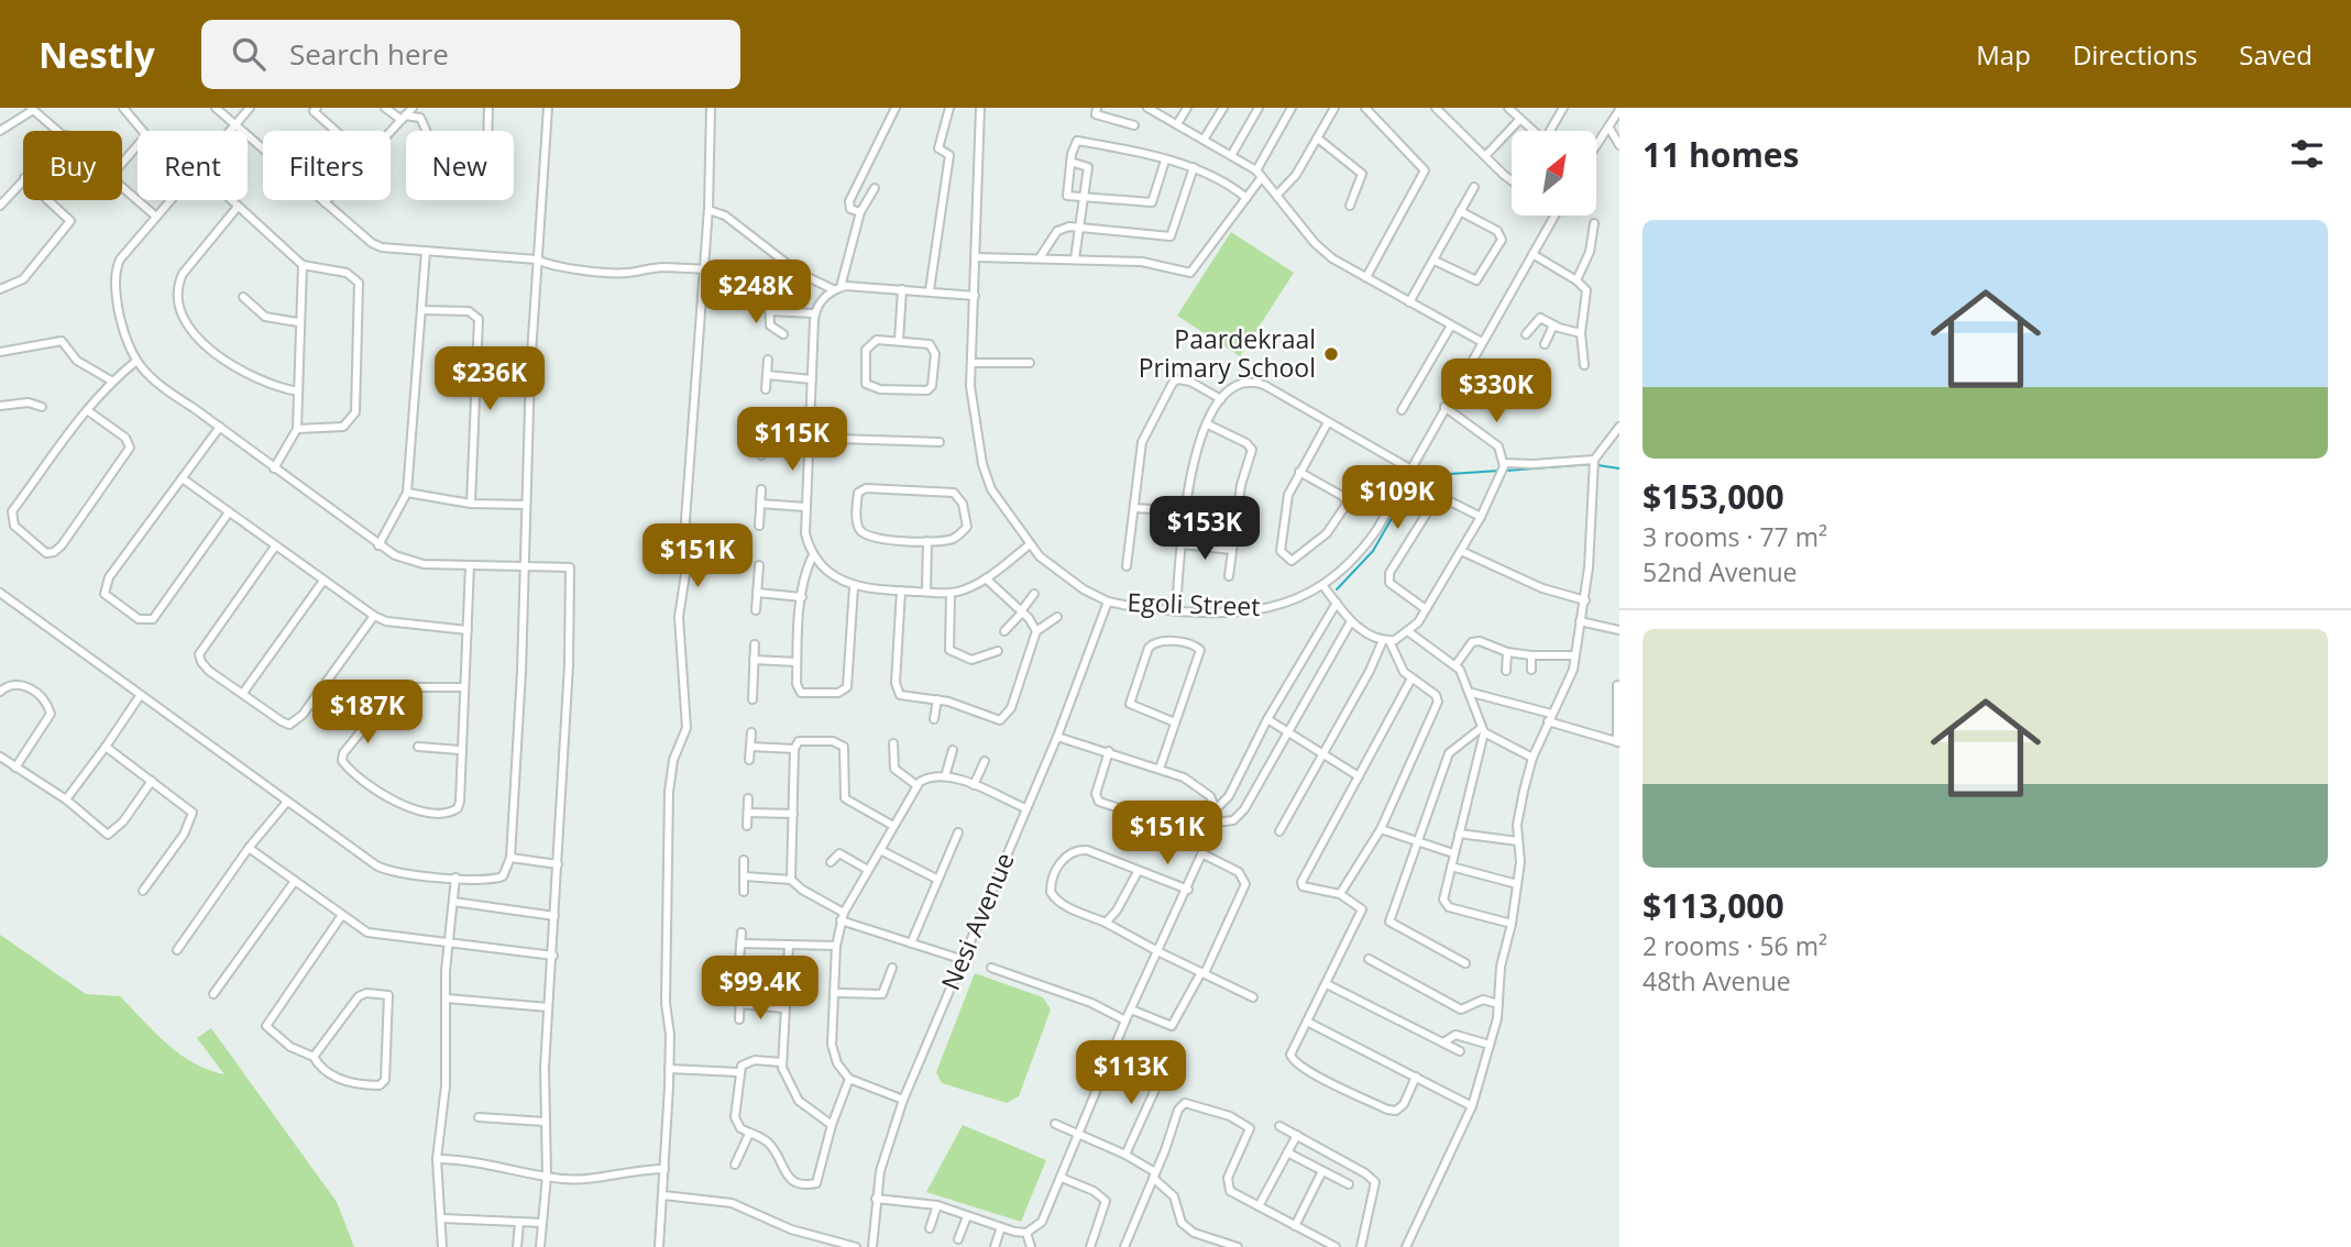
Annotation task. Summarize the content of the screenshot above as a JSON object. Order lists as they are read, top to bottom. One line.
{"streets":{"street":["Egoli Street","Nesi Avenue"]},"crossings":[["Egoli Street","Nesi Avenue"]],"places":["Paardekraal Primary School"],"north":"top right","page":{"header":"Nestly","search":"Search here","nav":["Map","Directions","Saved"],"heading":"11 homes","chip":["Buy","Rent","Filters","New"],"list":[{"name":"$153,000","note":"3 rooms · 77 m² · 52nd Avenue"},{"name":"$113,000","note":"2 rooms · 56 m² · 48th Avenue"}],"price":["$248K","$236K","$330K","$115K","$109K","$153K","$151K","$187K","$151K","$99.4K","$113K"]}}
